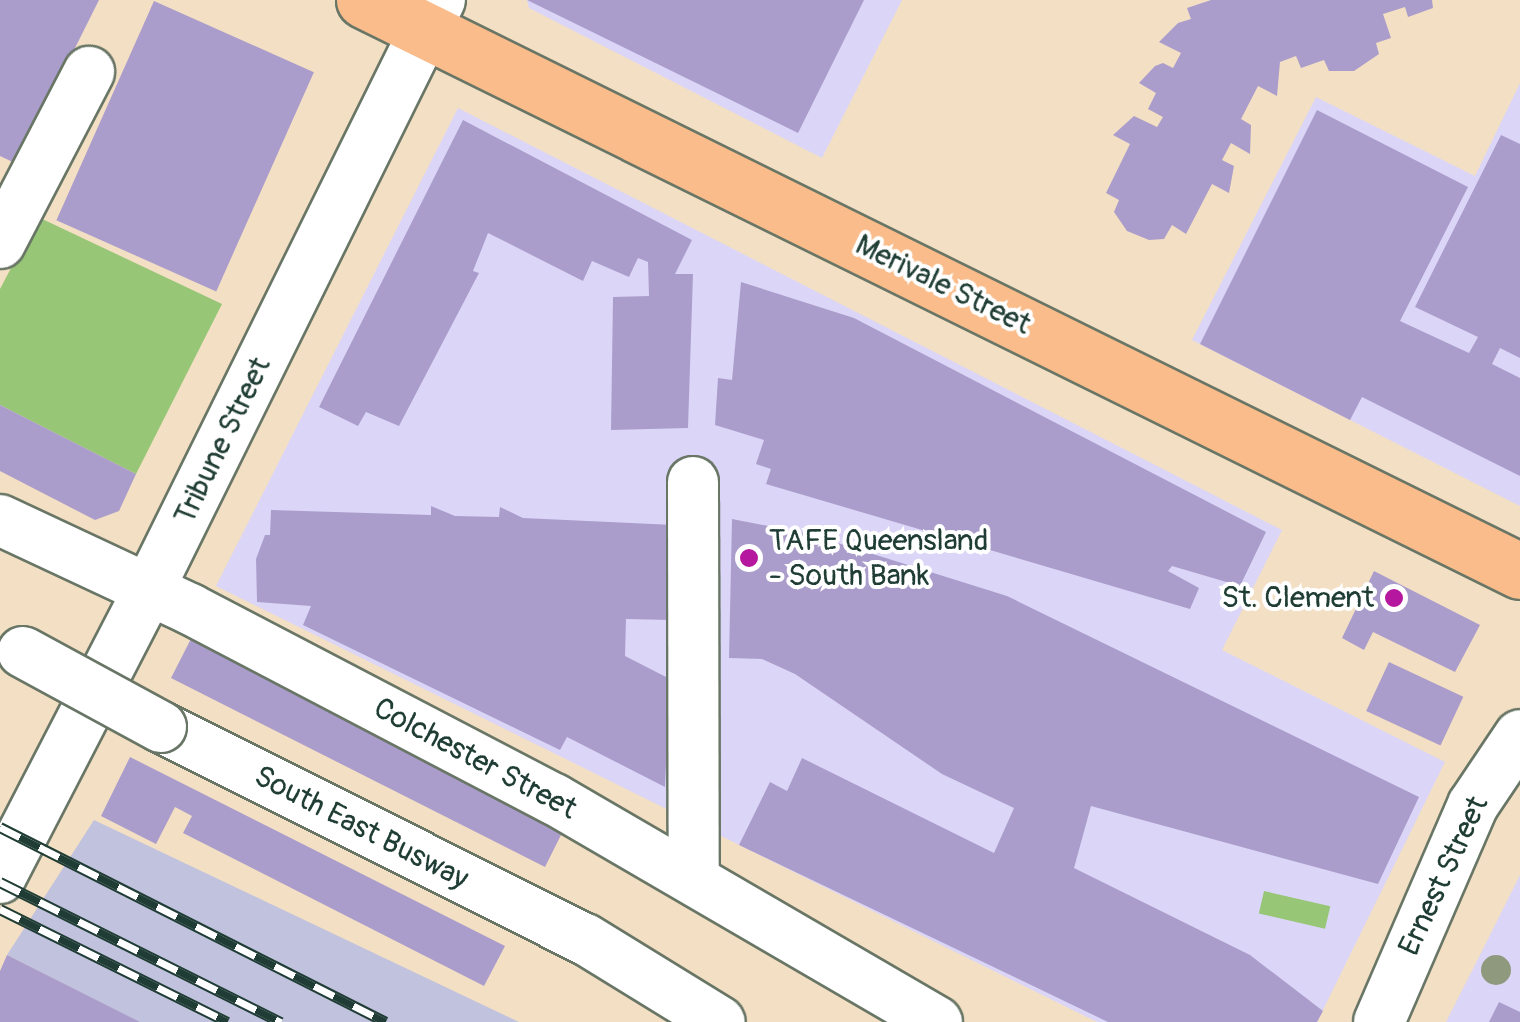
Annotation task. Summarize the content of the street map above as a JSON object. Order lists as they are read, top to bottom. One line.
{"streets":{"main road":["Merivale Street"],"street":["Tribune Street","Colchester Street","South East Busway","Ernest Street"]},"crossings":[["Merivale Street","Tribune Street"],["Tribune Street","Colchester Street"]],"places":["TAFE Queensland - South Bank","St. Clement"]}
